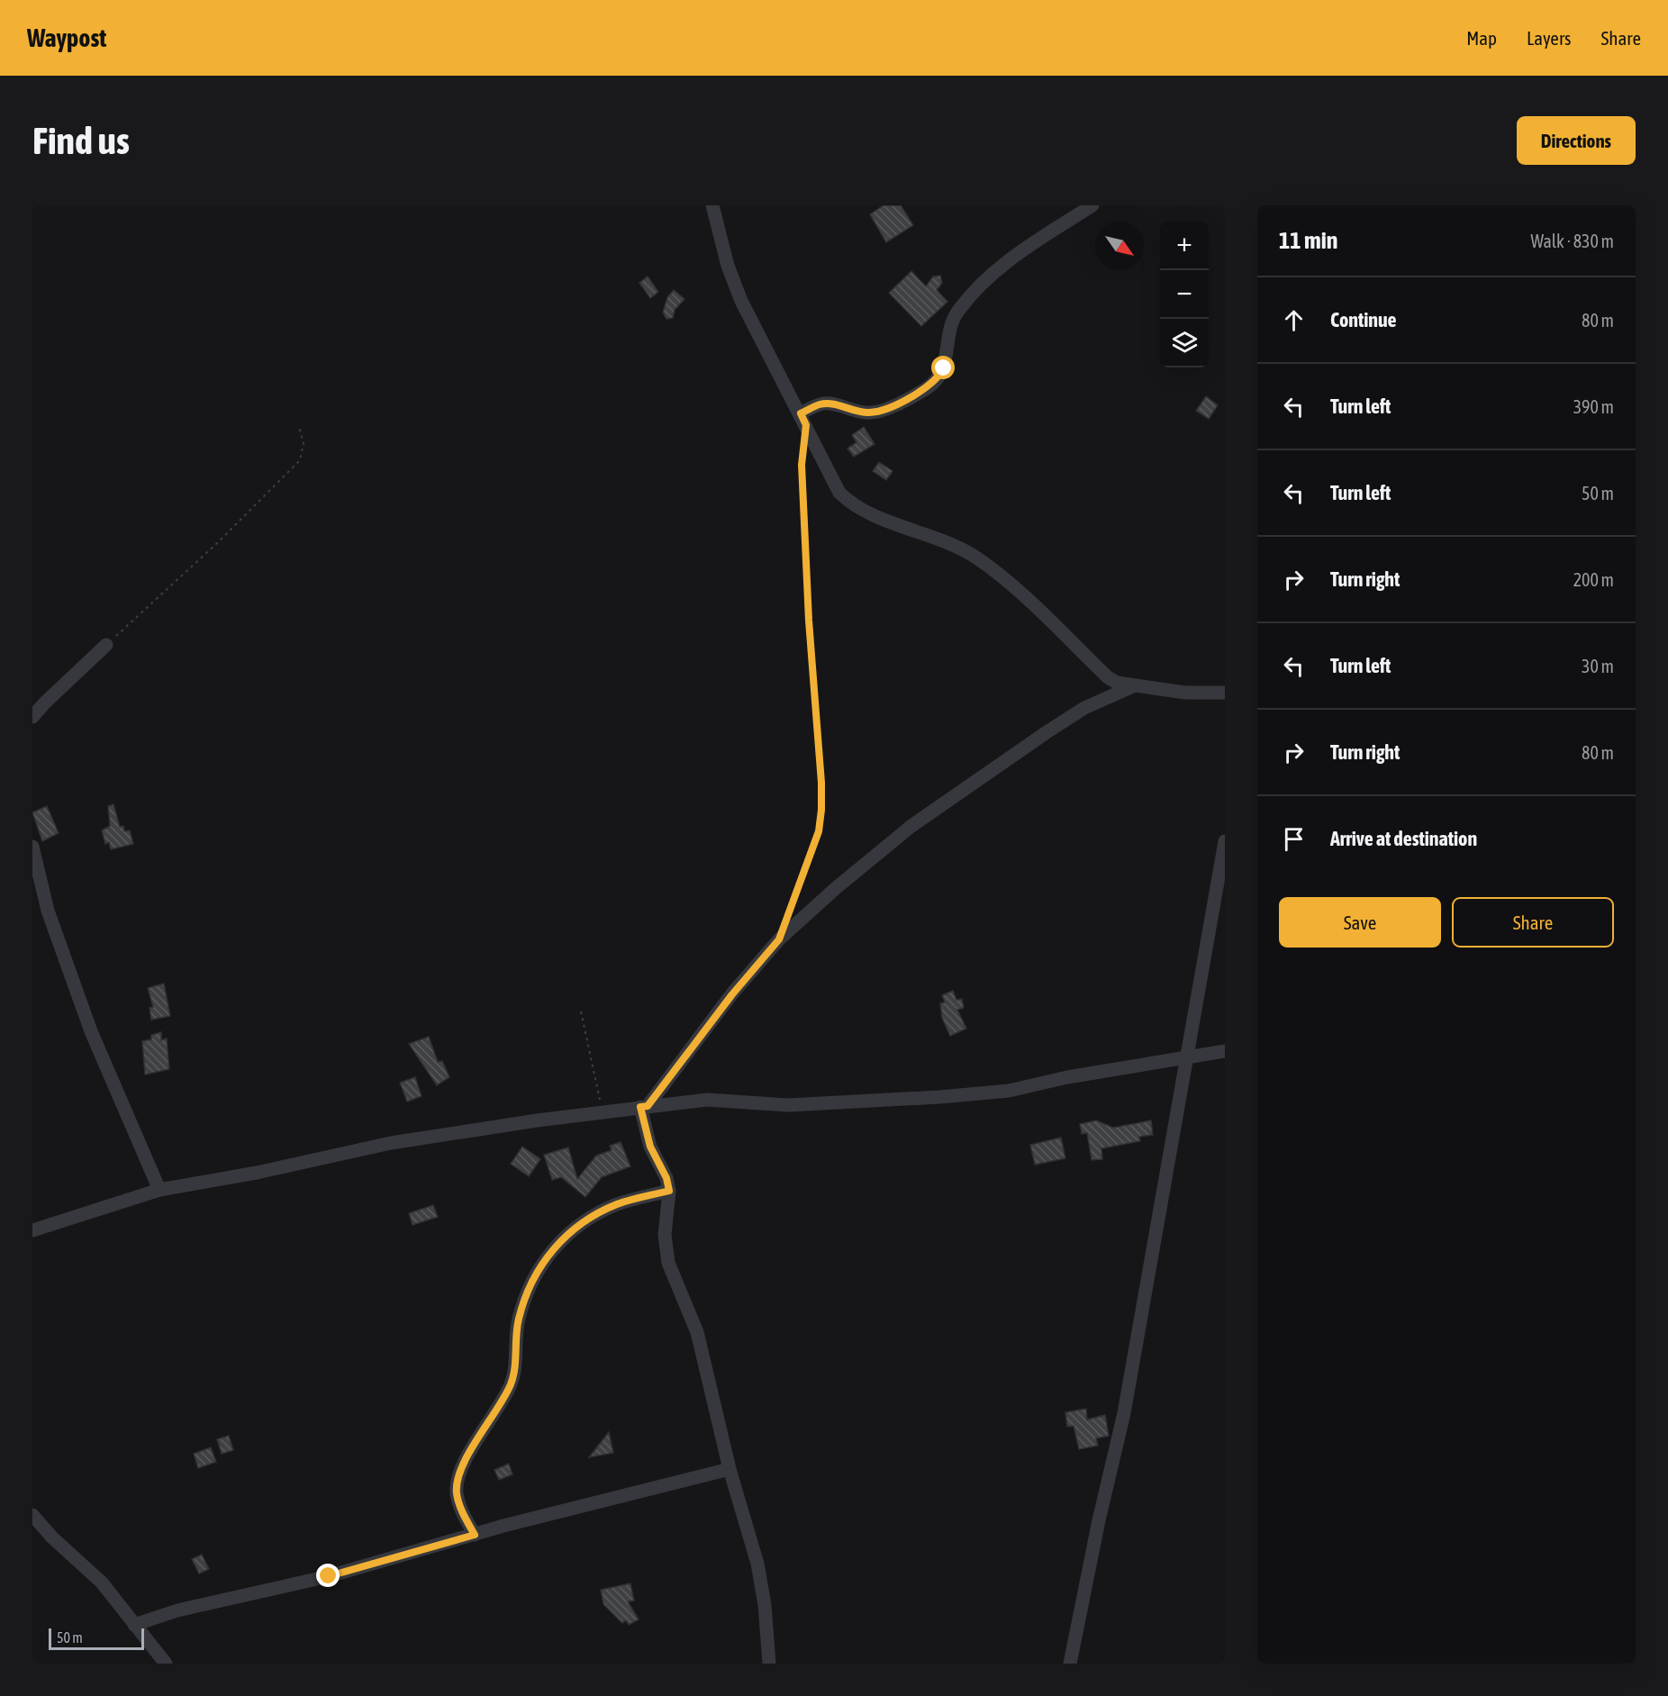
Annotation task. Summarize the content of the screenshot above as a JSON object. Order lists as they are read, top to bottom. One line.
{"scale_bar":"50 m","north":"bottom right","page":{"header":"Waypost","nav":["Map","Layers","Share"],"buttons":["Directions",["Save","Share"]],"title":"Find us","heading":["11 min","Walk · 830 m"],"map_buttons":["+","−"],"list":[["Continue","80 m"],["Turn left","390 m"],["Turn left","50 m"],["Turn right","200 m"],["Turn left","30 m"],["Turn right","80 m"],"Arrive at destination"],"scale":"50 m"}}
